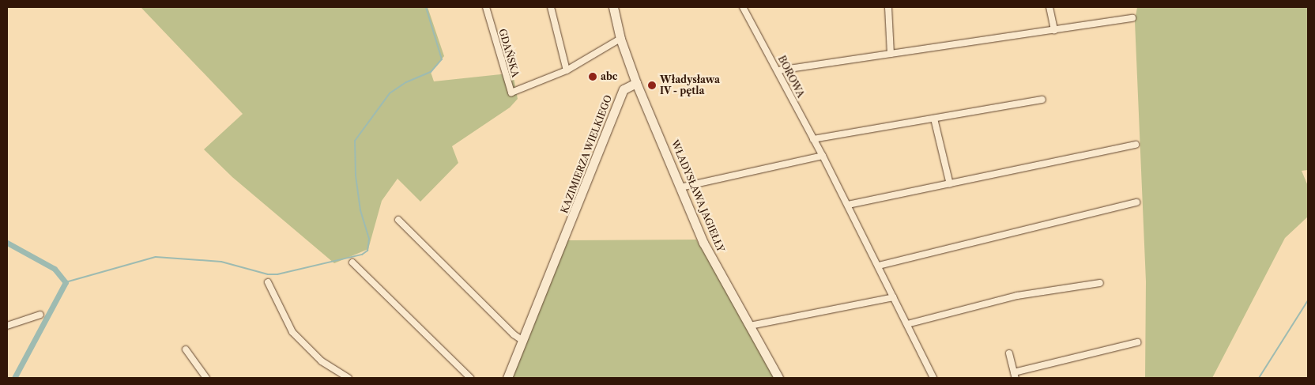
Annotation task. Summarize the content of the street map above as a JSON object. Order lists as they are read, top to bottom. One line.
{"streets":{"street":["GDAŃSKA","BOROWA","KAZIMIERZA WIELKIEGO","WŁADYSŁAWA JAGIEŁŁY"]},"crossings":[["KAZIMIERZA WIELKIEGO","WŁADYSŁAWA JAGIEŁŁY"]],"places":["abc","Władysława IV - pętla"]}
